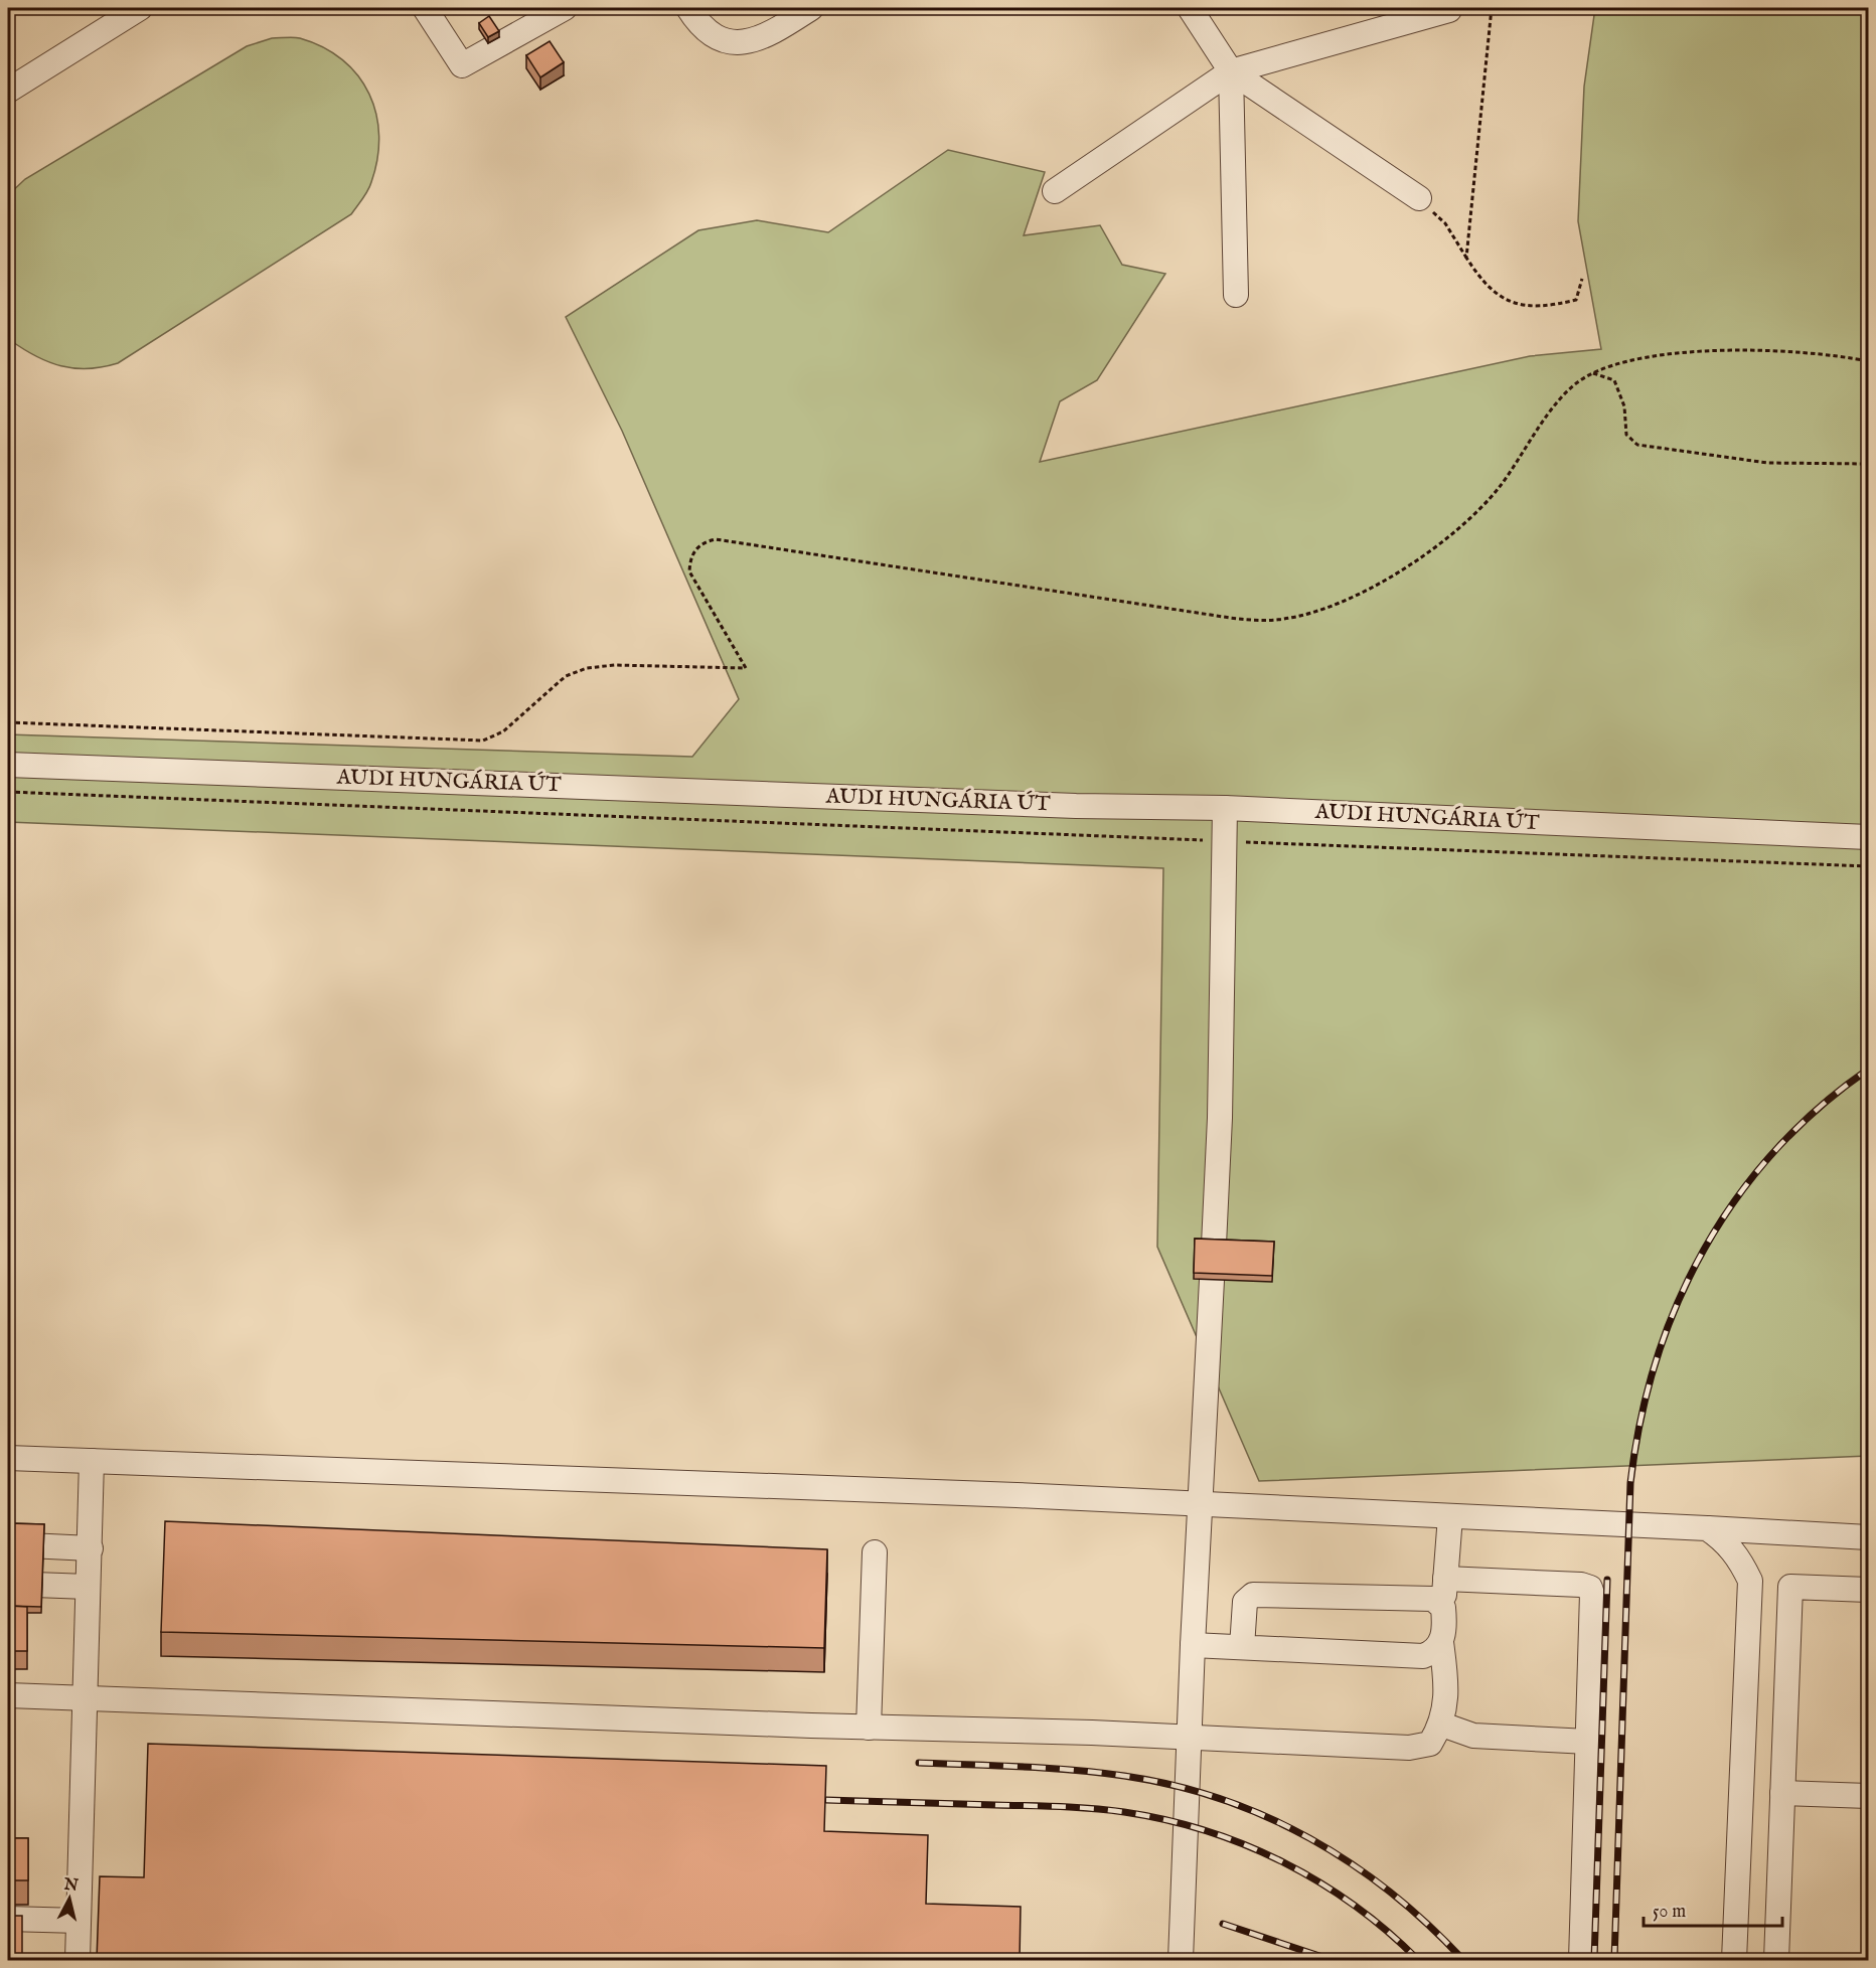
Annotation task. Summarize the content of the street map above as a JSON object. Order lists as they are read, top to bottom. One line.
{"streets":{"street":["AUDI HUNGÁRIA ÚT"]},"scale_bar":"50 m","north":"top"}
